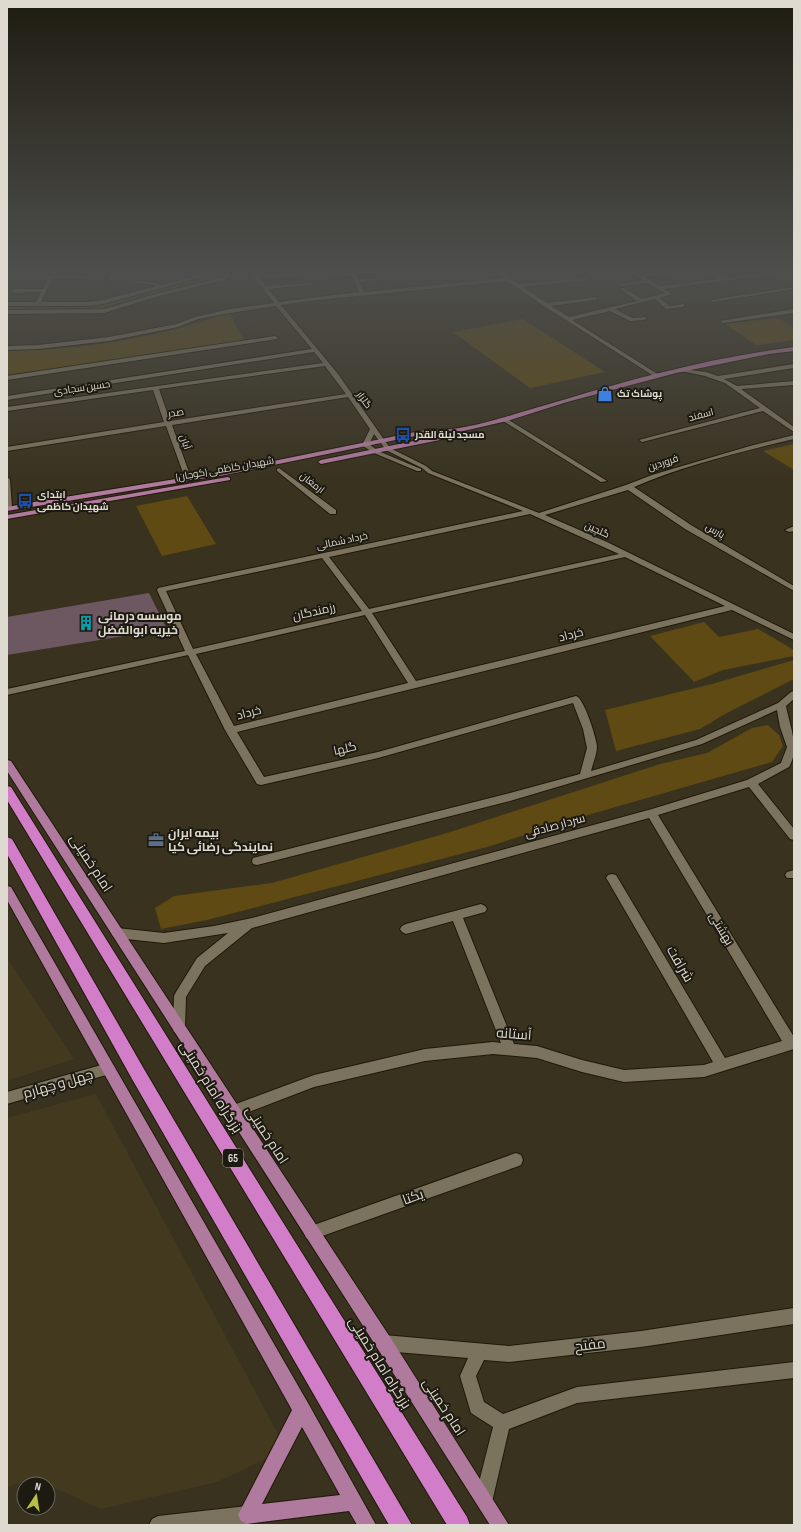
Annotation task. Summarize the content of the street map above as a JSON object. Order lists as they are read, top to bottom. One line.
{"streets":{"highway":["بزرگراه امام خمینی","65"],"main road":["شهیدان کاظمی (کوجان)","امام خمینی"],"street":["حسین سجادی","گلزار","صدر","اسفند","آبان","فروردین","ارمغان","گلچین","پارس","خرداد شمالی","رزمندگان","خرداد","گلها","سردار صادقی","بهشتی","شرافت","آستانه","چهل و چهارم","یکتا","مفتح"]},"crossings":[["حسین سجادی","گلزار"],["حسین سجادی","آبان"],["گلزار","صدر"],["گلزار","شهیدان کاظمی (کوجان)"],["گلزار","گلچین"],["صدر","آبان"],["آبان","شهیدان کاظمی (کوجان)"],["فروردین","گلچین"],["فروردین","پارس"],["شهیدان کاظمی (کوجان)","ارمغان"],["شهیدان کاظمی (کوجان)","گلچین"],["گلچین","خرداد شمالی"],["گلچین","رزمندگان"],["گلچین","خرداد"],["خرداد شمالی","گلها"],["رزمندگان","گلها"],["خرداد","گلها"],["سردار صادقی","بهشتی"],["امام خمینی","آستانه"],["امام خمینی","یکتا"],["امام خمینی","مفتح"],["بهشتی","آستانه"],["شرافت","آستانه"]],"places":{"shop":["پوشاک تک"],"bus stop":["مسجد لیلة القدر","ابتدای شهیدان کاظمی"],"building":["موسسه درمانی خیریه ابوالفضل"],"office":["بیمه ایران نمایندگی رضائی کيا"]},"north":"top"}
